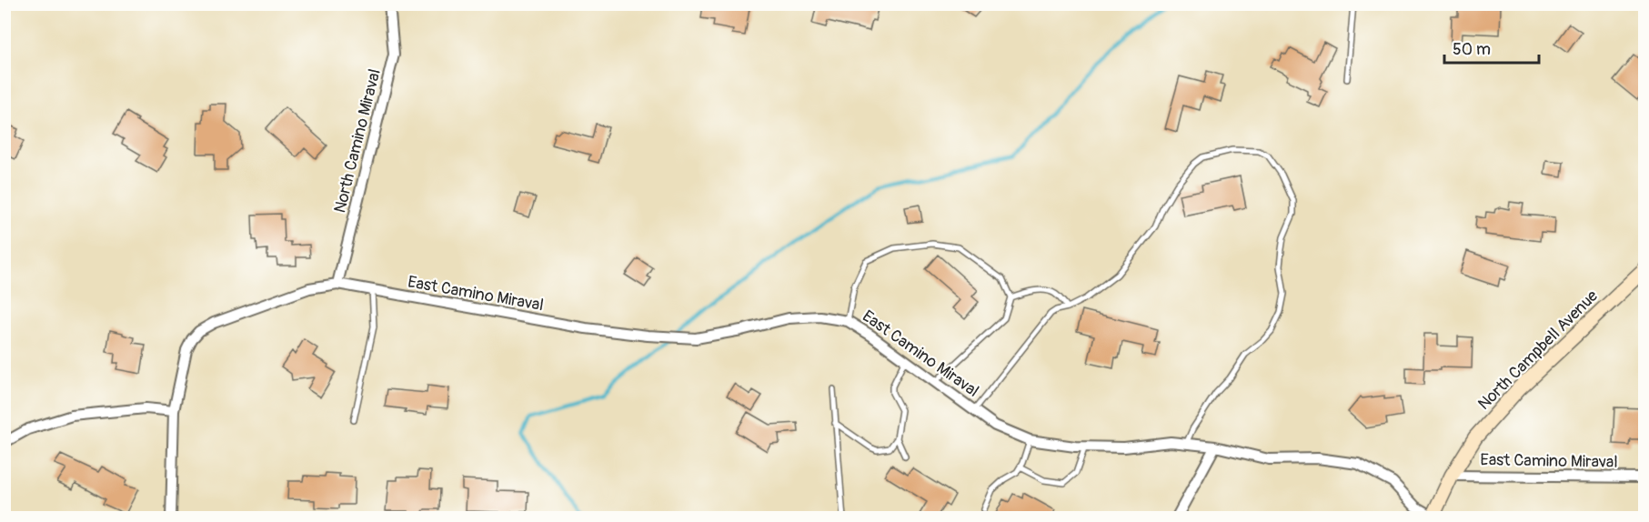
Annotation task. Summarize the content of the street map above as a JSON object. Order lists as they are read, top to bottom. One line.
{"streets":{"main road":["North Campbell Avenue"],"street":["North Camino Miraval","East Camino Miraval"]},"crossings":[["North Camino Miraval","East Camino Miraval"],["East Camino Miraval","North Campbell Avenue"]],"scale_bar":"50 m"}
